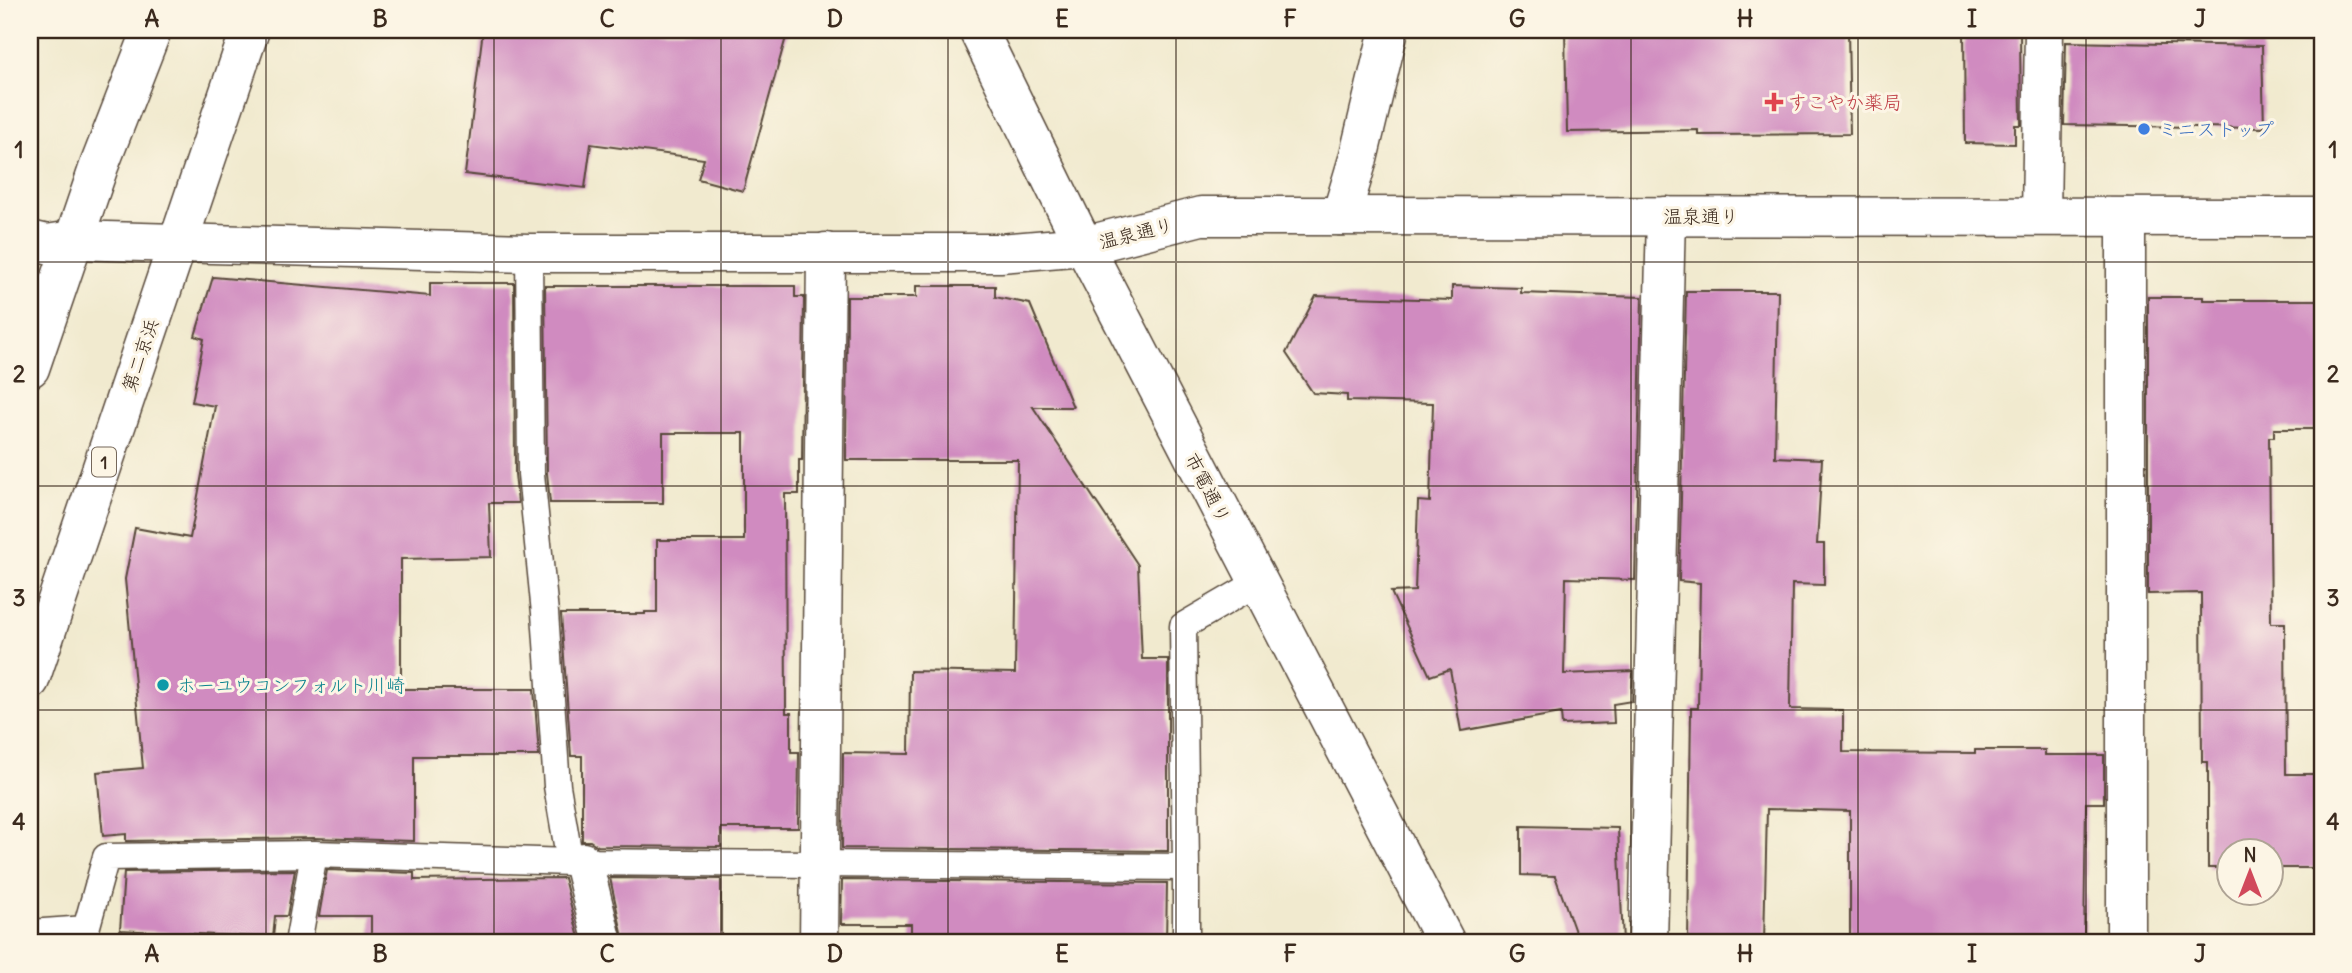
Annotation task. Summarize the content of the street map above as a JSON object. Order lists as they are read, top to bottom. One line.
{"streets":{"main road":["温泉通り","第二京浜","1","市電通り"]},"crossings":[["温泉通り","第二京浜"],["温泉通り","市電通り"]],"places":{"health":["すこやか薬局"],"other":["ミニストップ","ホーユウコンフォルト川崎"]},"north":"top","grid":{"columns":["A","B","C","D","E","F","G","H","I","J"],"rows":["1","2","3","4"]}}
